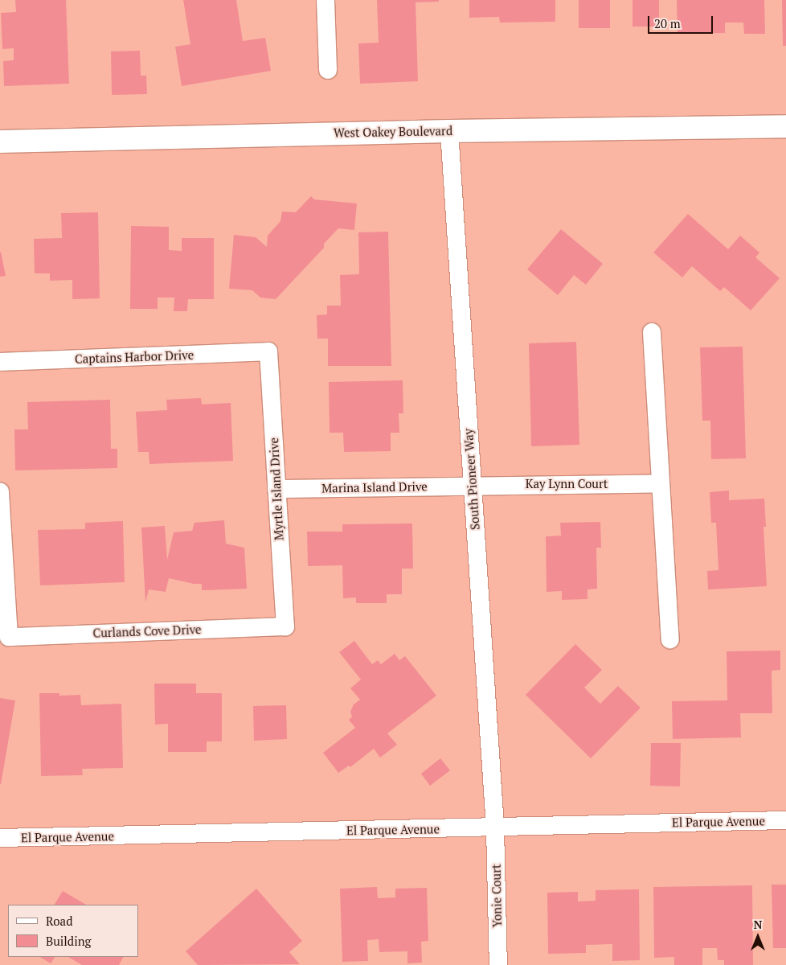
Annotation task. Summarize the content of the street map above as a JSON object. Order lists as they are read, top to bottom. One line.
{"streets":{"main road":["West Oakey Boulevard"],"street":["Captains Harbor Drive","South Pioneer Way","Kay Lynn Court","Marina Island Drive","Myrtle Island Drive","Curlands Cove Drive","El Parque Avenue","Yonie Court"]},"crossings":[["West Oakey Boulevard","South Pioneer Way"],["Captains Harbor Drive","Myrtle Island Drive"],["South Pioneer Way","Kay Lynn Court"],["South Pioneer Way","Marina Island Drive"],["South Pioneer Way","El Parque Avenue"],["South Pioneer Way","Yonie Court"],["Kay Lynn Court","Marina Island Drive"],["Marina Island Drive","Myrtle Island Drive"],["Myrtle Island Drive","Curlands Cove Drive"],["El Parque Avenue","Yonie Court"]],"legend":["Road","Building"],"scale_bar":"20 m","north":"top"}
